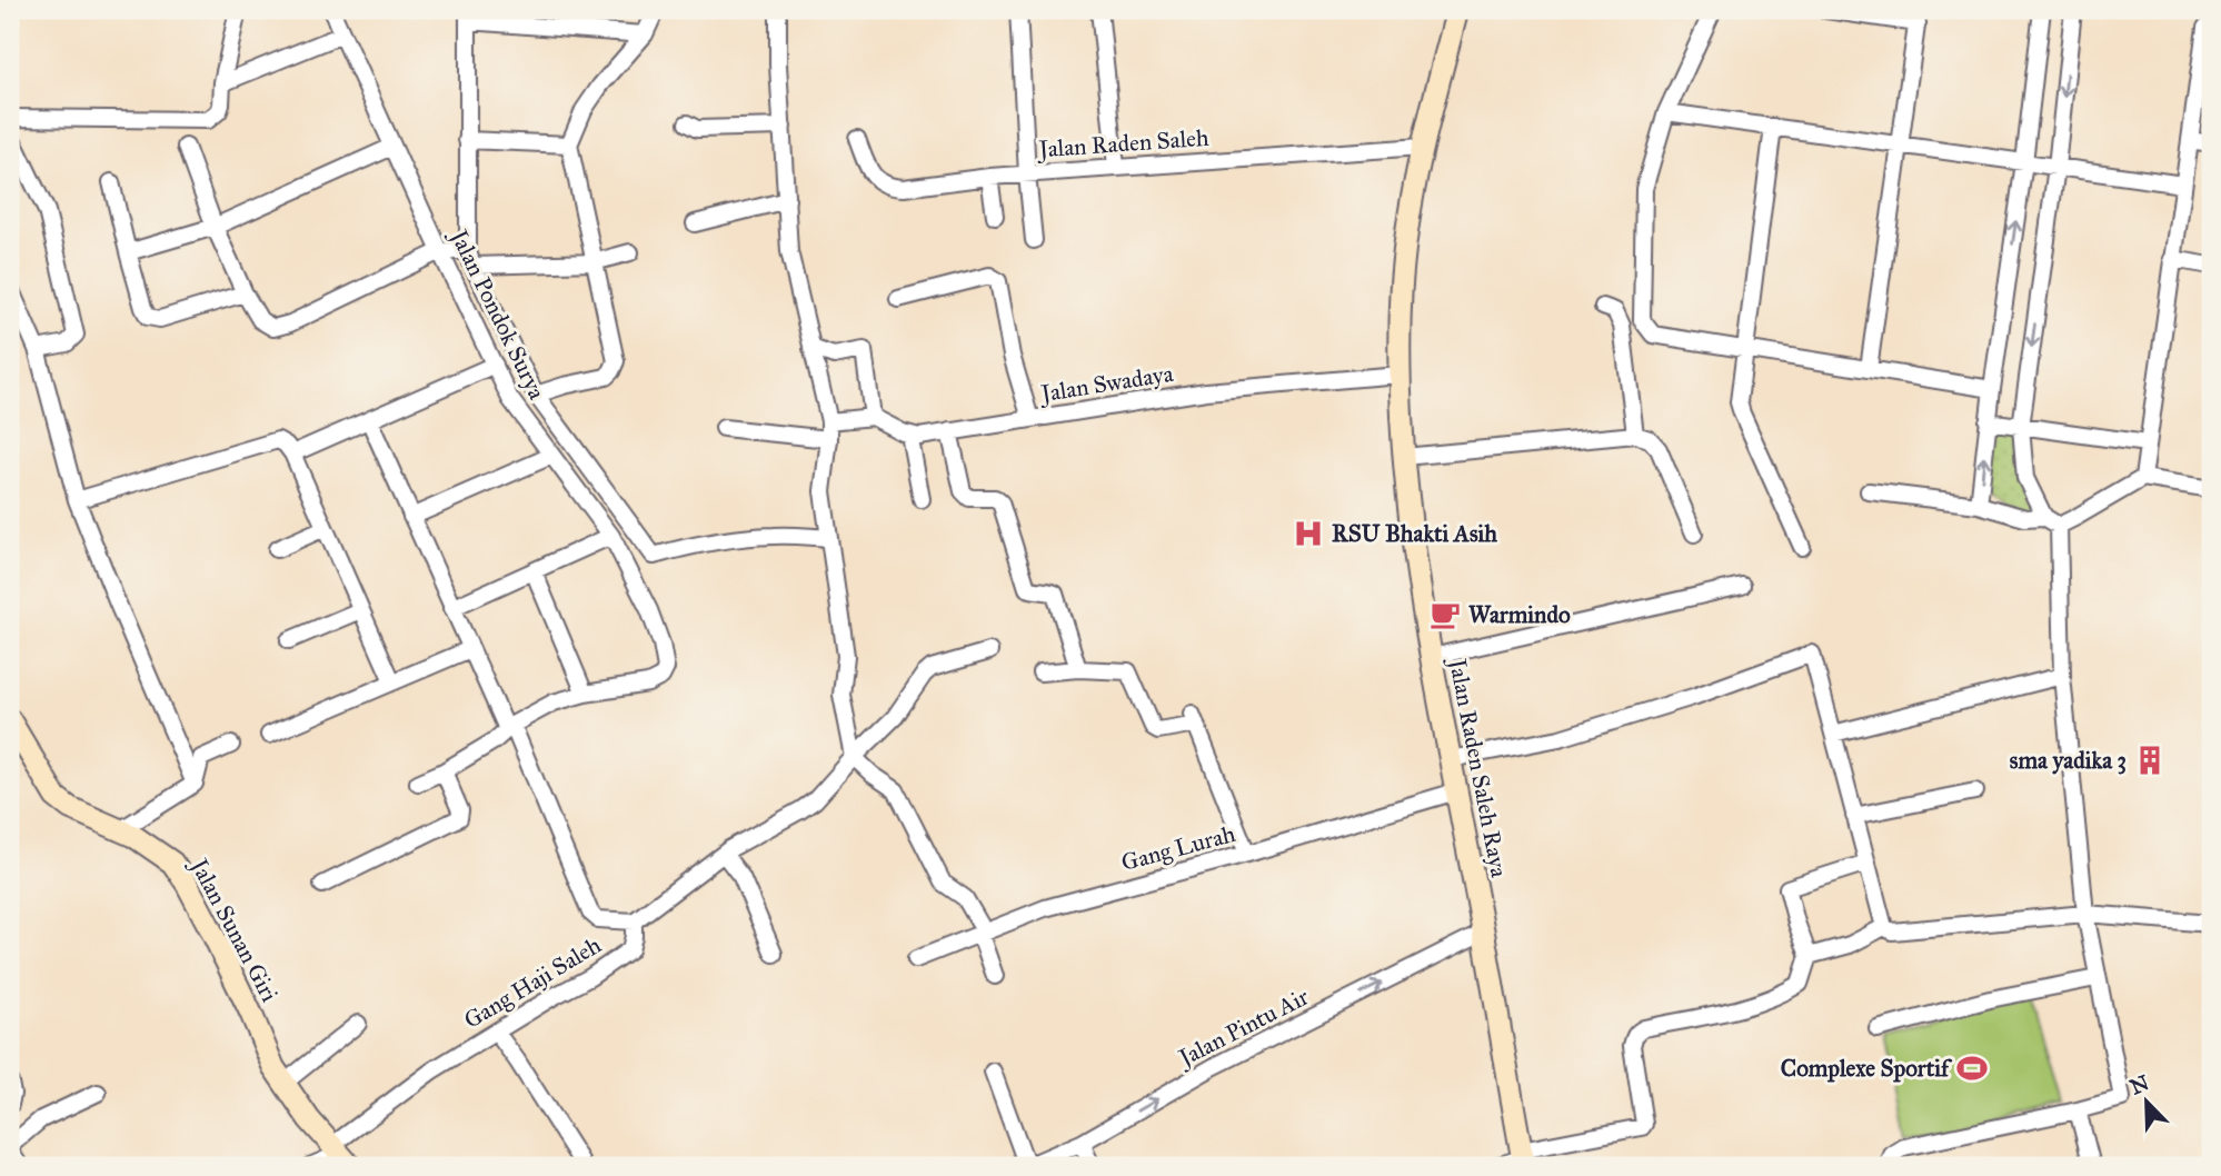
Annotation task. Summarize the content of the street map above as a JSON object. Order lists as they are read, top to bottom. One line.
{"streets":{"main road":["Jalan Raden Saleh Raya","Jalan Sunan Giri"],"street":["Jalan Raden Saleh","Jalan Pondok Surya","Jalan Swadaya","Gang Lurah","Gang Haji Saleh","Jalan Pintu Air"]},"crossings":[["Jalan Raden Saleh","Jalan Raden Saleh Raya"],["Jalan Swadaya","Jalan Raden Saleh Raya"],["Jalan Raden Saleh Raya","Gang Lurah"],["Jalan Raden Saleh Raya","Jalan Pintu Air"],["Jalan Sunan Giri","Gang Haji Saleh"]],"one_way":["Jalan Pintu Air"],"places":{"hospital":["RSU Bhakti Asih"],"cafe":["Warmindo"],"building":["sma yadika 3"],"sports":["Complexe Sportif"]},"north":"top left"}
